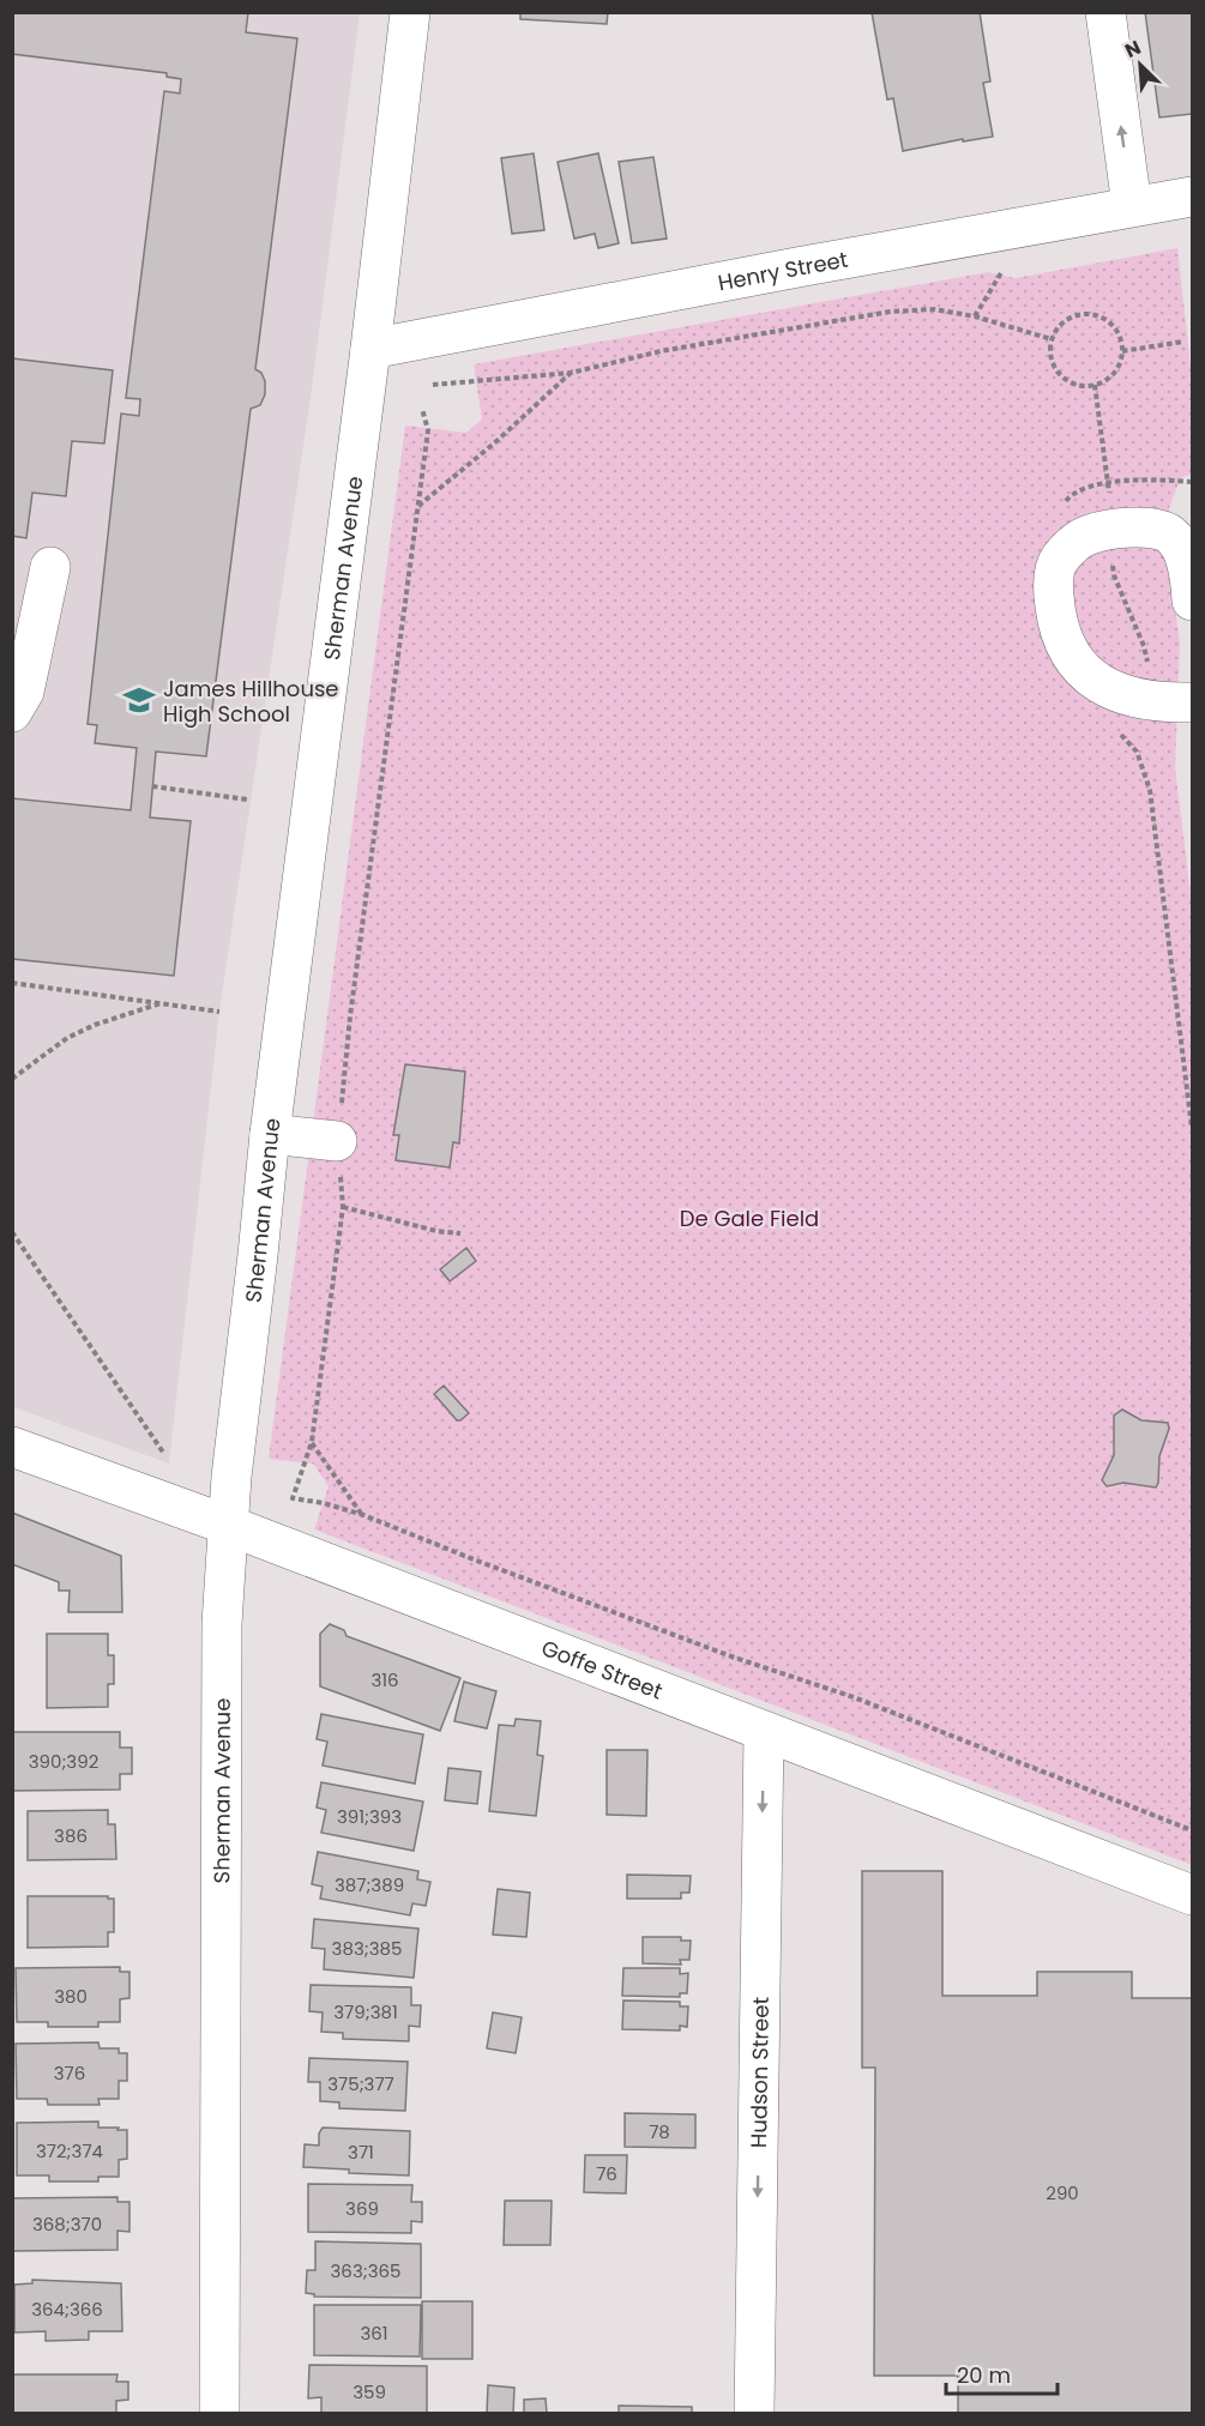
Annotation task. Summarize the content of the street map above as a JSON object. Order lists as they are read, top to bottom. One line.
{"streets":{"main road":["Henry Street","Sherman Avenue","Goffe Street","Hudson Street"]},"crossings":[["Henry Street","Sherman Avenue"],["Sherman Avenue","Goffe Street"],["Goffe Street","Hudson Street"]],"one_way":["Hudson Street"],"parks":["De Gale Field"],"places":{"school or university":["James Hillhouse High School"]},"house_numbers":["316","390;392","391;393","386","387;389","383;385","380","379;381","376","375;377","78","372;374","371","76","290","369","368;370","363;365","364;366","361","359"],"scale_bar":"20 m","north":"top left"}
